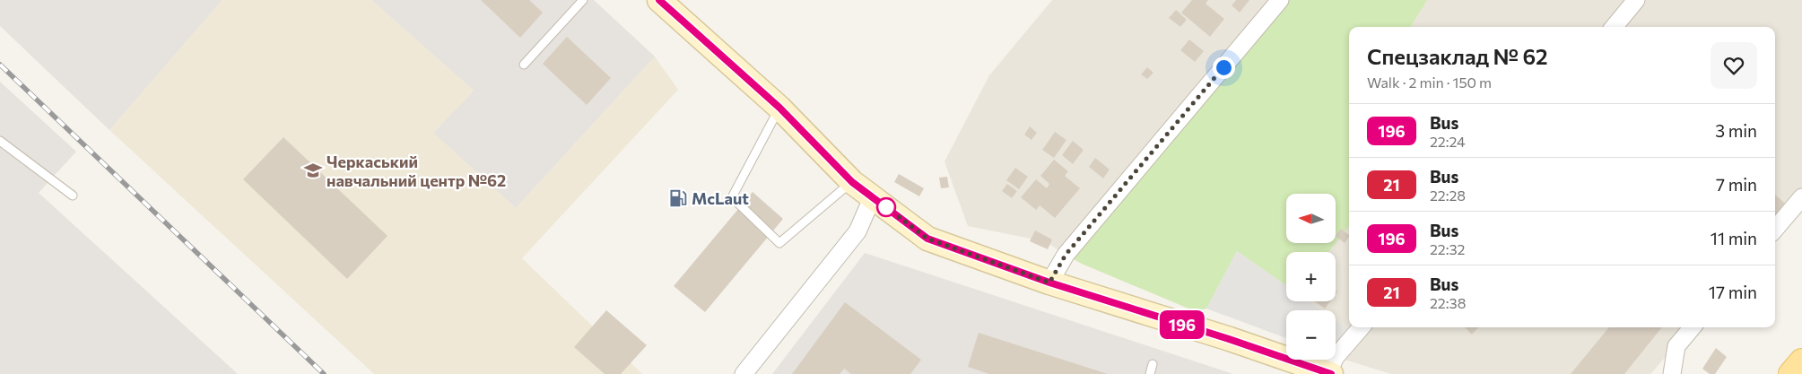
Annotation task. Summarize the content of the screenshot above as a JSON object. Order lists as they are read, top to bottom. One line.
{"places":{"school or university":["Черкаський навчальний центр №62"],"fuel station":["McLaut"]},"lines":["bus line 196"],"north":"left","page":{"on_map":"196","heading":["Спецзаклад № 62","Walk · 2 min · 150 m"],"list":[{"mark":"196","name":"Bus","note":"22:24","value":"3 min"},{"mark":"21","name":"Bus","note":"22:28","value":"7 min"},{"mark":"196","name":"Bus","note":"22:32","value":"11 min"},{"mark":"21","name":"Bus","note":"22:38","value":"17 min"}],"map_buttons":["+","−"]}}
